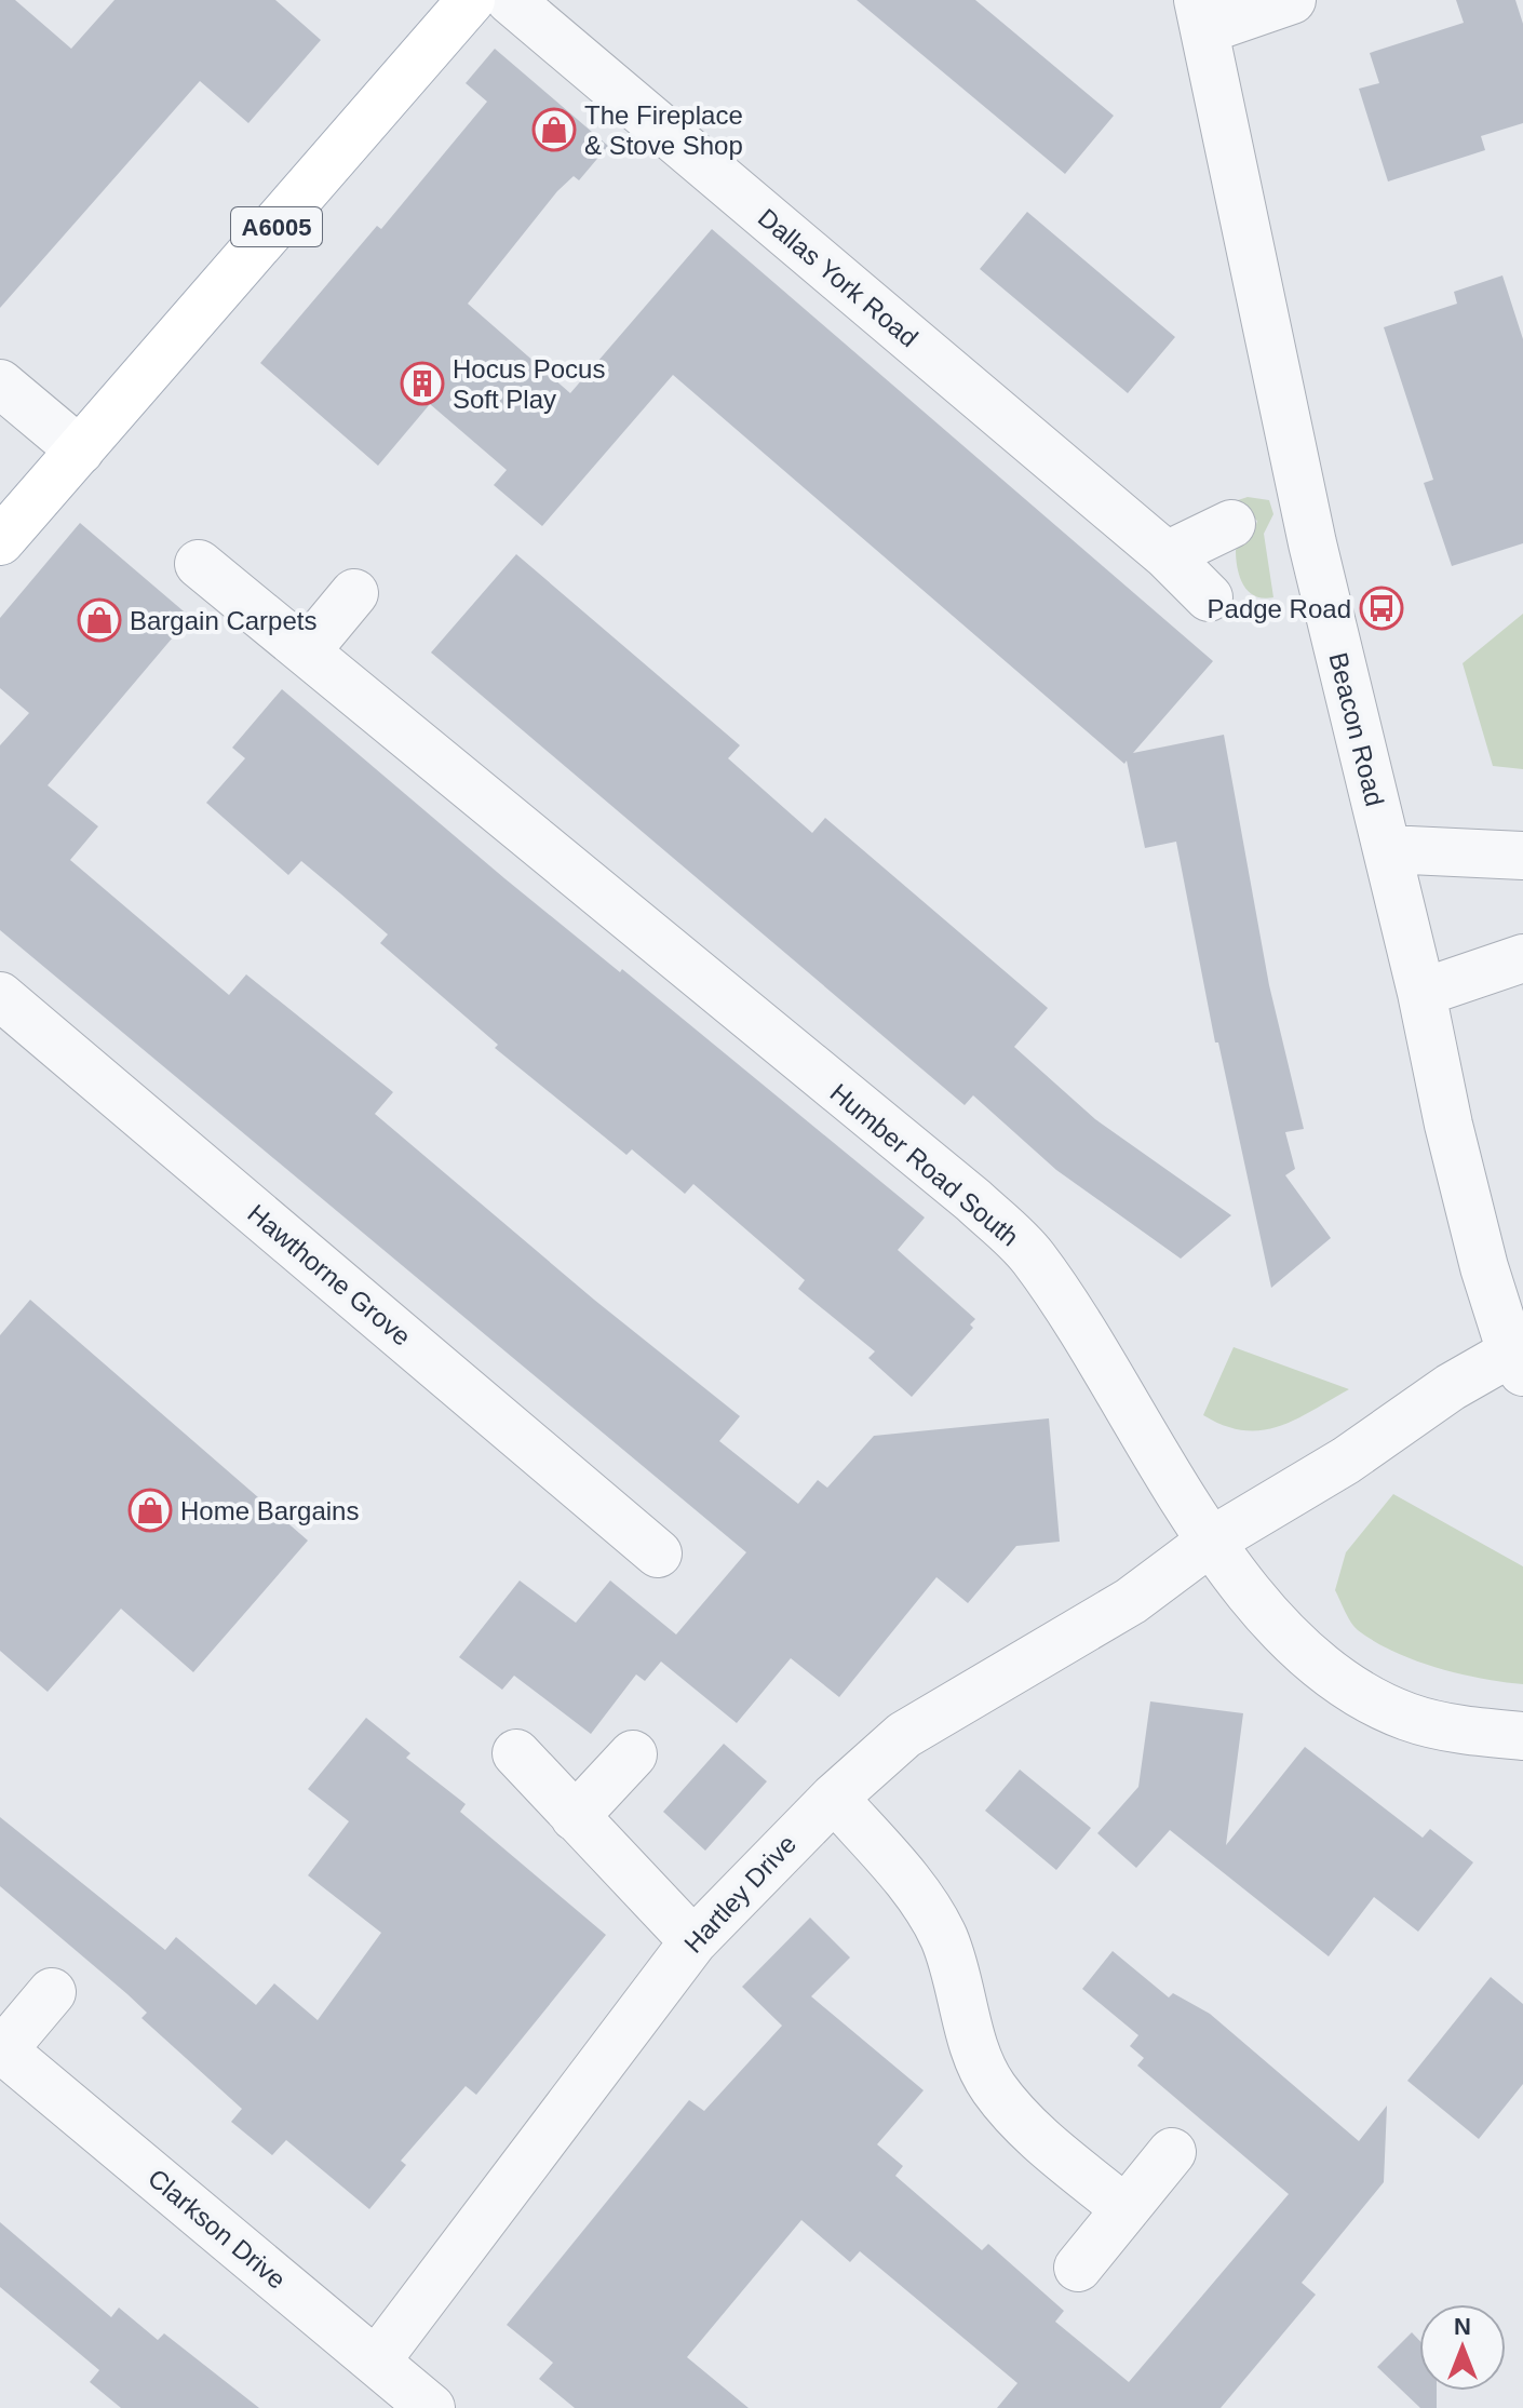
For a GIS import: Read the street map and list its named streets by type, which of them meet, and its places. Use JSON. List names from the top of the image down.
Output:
{
  "streets": {
    "main road": ["A6005"],
    "street": [
      "Dallas York Road",
      "Beacon Road",
      "Humber Road South",
      "Hawthorne Grove",
      "Hartley Drive",
      "Clarkson Drive"
    ]
  },
  "crossings": [
    ["Humber Road South", "Hartley Drive"],
    ["Hartley Drive", "Clarkson Drive"]
  ],
  "places": {
    "shop": ["The Fireplace & Stove Shop", "Bargain Carpets", "Home Bargains"],
    "building": ["Hocus Pocus Soft Play"],
    "bus stop": ["Padge Road"]
  },
  "north": "top"
}
